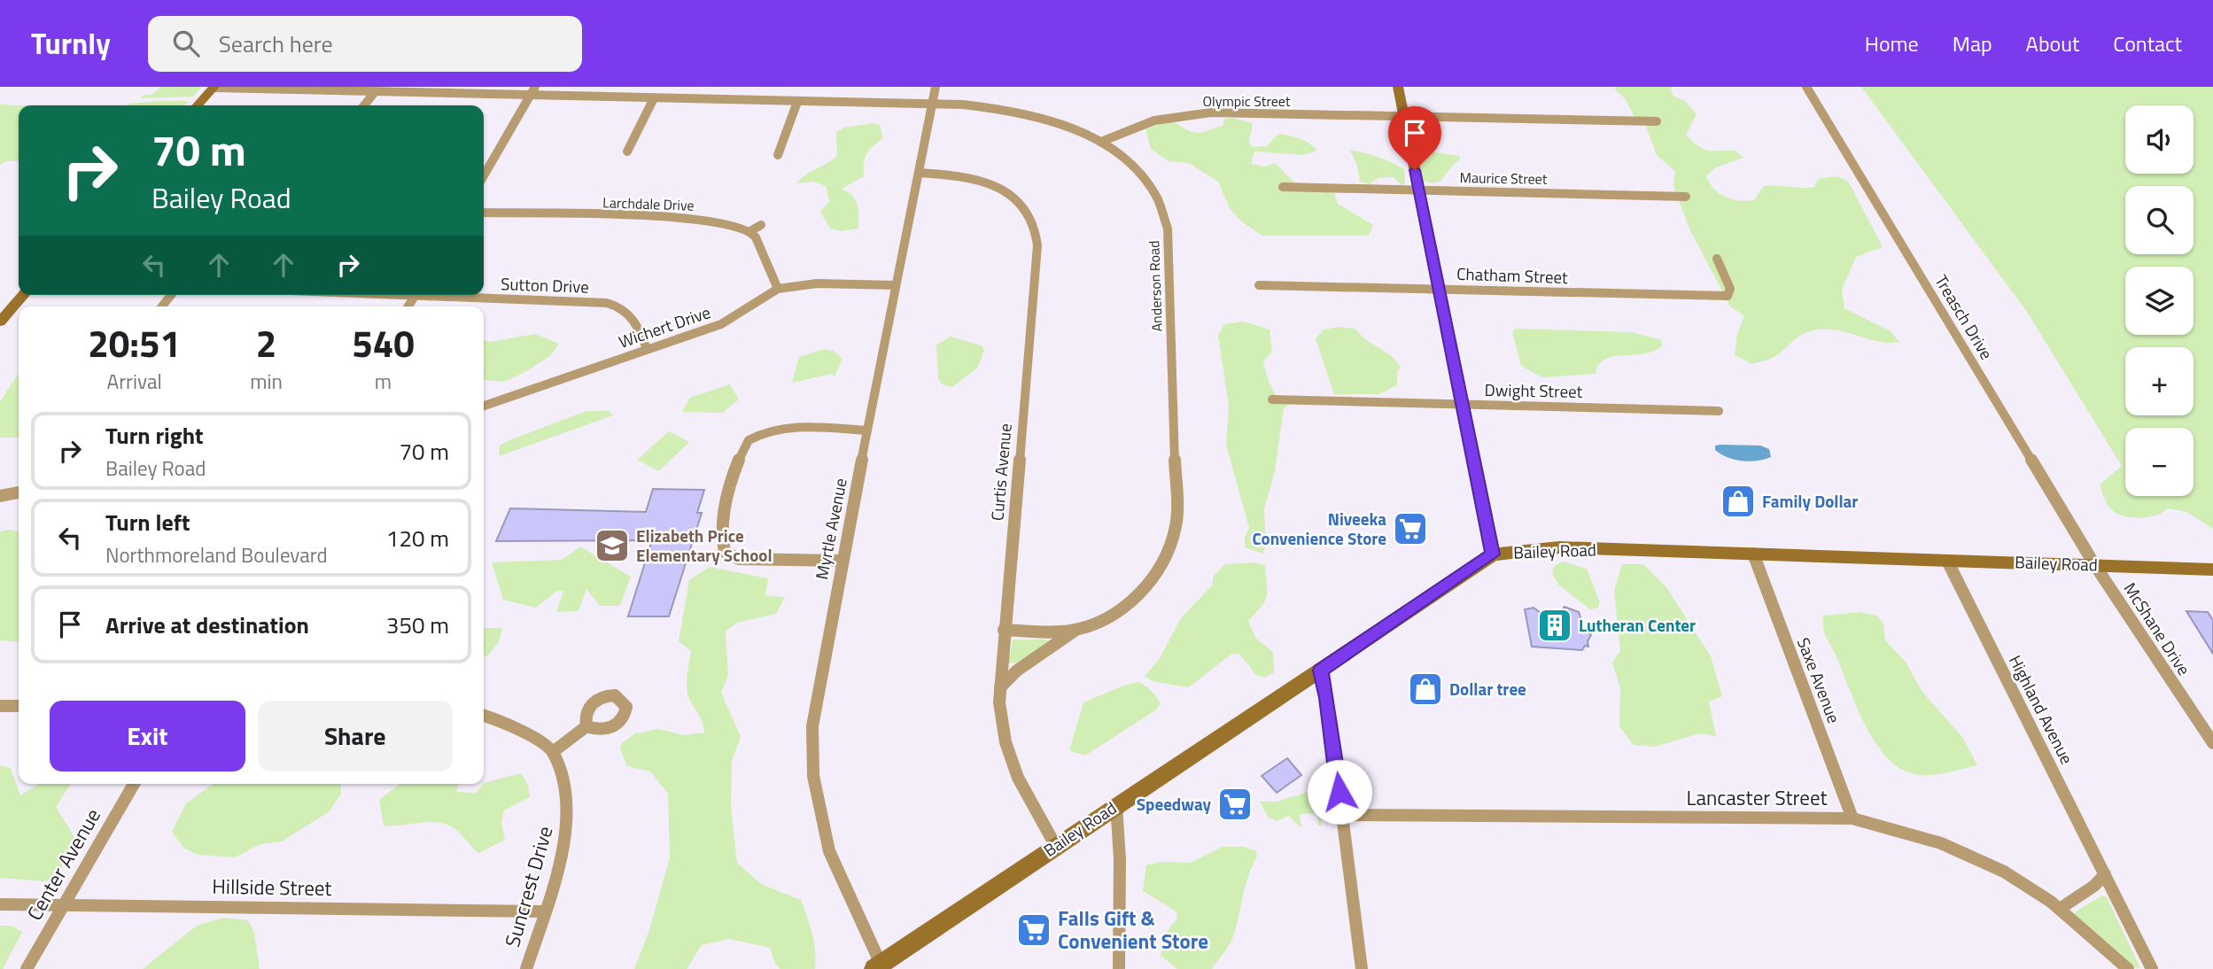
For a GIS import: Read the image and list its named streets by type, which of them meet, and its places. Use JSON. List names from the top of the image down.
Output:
{
  "streets": {
    "street": [
      "Olympic Street",
      "Maurice Street",
      "Larchdale Drive",
      "Chatham Street",
      "Sutton Drive",
      "Anderson Road",
      "Treasch Drive",
      "Wichert Drive",
      "Dwight Street",
      "Curtis Avenue",
      "Myrtle Avenue",
      "Bailey Road",
      "McShane Drive",
      "Saxe Avenue",
      "Highland Avenue",
      "Lancaster Street",
      "Center Avenue",
      "Suncrest Drive",
      "Hillside Street"
    ]
  },
  "crossings": [
    ["Olympic Street", "Anderson Road"],
    ["Sutton Drive", "Wichert Drive"],
    ["Anderson Road", "Curtis Avenue"],
    ["Anderson Road", "Myrtle Avenue"],
    ["Treasch Drive", "Bailey Road"],
    ["Treasch Drive", "McShane Drive"],
    ["Wichert Drive", "Myrtle Avenue"],
    ["Curtis Avenue", "Myrtle Avenue"],
    ["Curtis Avenue", "Bailey Road"],
    ["Myrtle Avenue", "Bailey Road"],
    ["Bailey Road", "McShane Drive"],
    ["Bailey Road", "Saxe Avenue"],
    ["Bailey Road", "Highland Avenue"],
    ["Saxe Avenue", "Lancaster Street"],
    ["Center Avenue", "Hillside Street"],
    ["Suncrest Drive", "Hillside Street"]
  ],
  "places": {
    "shop": ["Family Dollar", "Dollar tree"],
    "supermarket": ["Niveeka Convenience Store", "Speedway", "Falls Gift & Convenient Store"],
    "school or university": ["Elizabeth Price Elementary School"],
    "building": ["Lutheran Center"]
  },
  "page": {
    "header": "Turnly",
    "search": "Search here",
    "nav": [
      "Home",
      "Map",
      "About",
      "Contact"
    ],
    "map_buttons": ["+", "−"],
    "turn": ["70 m", "Bailey Road"],
    "eta": [
      "20:51",
      "Arrival",
      "2",
      "min",
      "540",
      "m"
    ],
    "list": [
      {
        "name": "Turn right",
        "note": "Bailey Road",
        "value": "70 m"
      },
      {
        "name": "Turn left",
        "note": "Northmoreland Boulevard",
        "value": "120 m"
      },
      {
        "name": "Arrive at destination",
        "value": "350 m"
      }
    ],
    "buttons": ["Exit", "Share"]
  }
}
